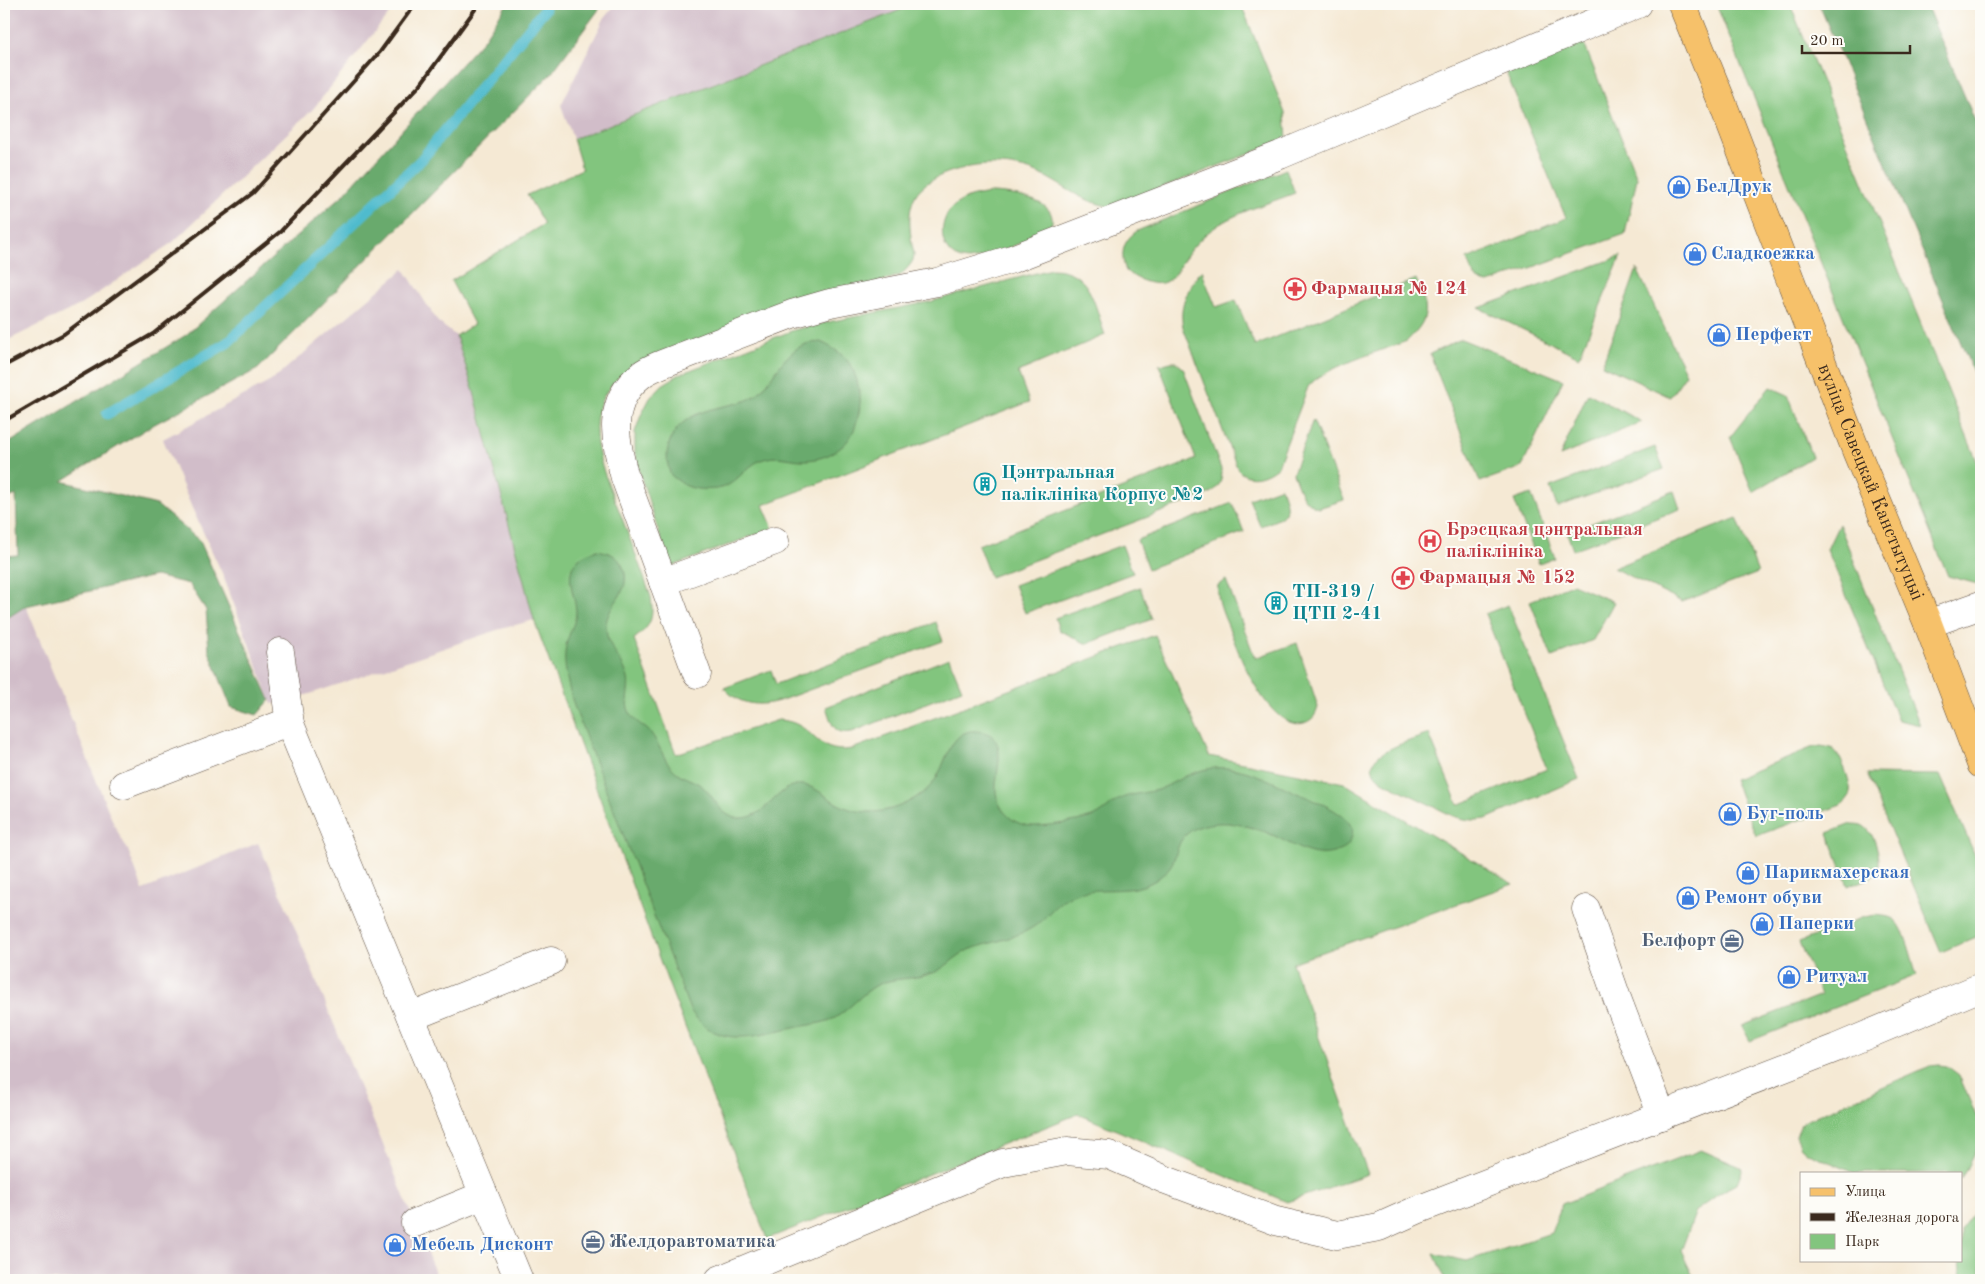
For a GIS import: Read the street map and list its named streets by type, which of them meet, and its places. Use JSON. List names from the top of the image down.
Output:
{
  "streets": {
    "main road": ["вуліца Савецкай Канстытуцыі"]
  },
  "places": {
    "shop": [
      "БелДрук",
      "Сладкоежка",
      "Перфект",
      "Буг-поль",
      "Парикмахерская",
      "Ремонт обуви",
      "Паперки",
      "Ритуал",
      "Мебель Дисконт"
    ],
    "pharmacy": ["Фармацыя № 124", "Фармацыя № 152"],
    "building": ["Цэнтральная паліклініка Корпус №2", "ТП-319 / ЦТП 2-41"],
    "hospital": ["Брэсцкая цэнтральная паліклініка"],
    "office": ["Белфорт", "Желдоравтоматика"]
  },
  "legend": ["Улица", "Железная дорога", "Парк"],
  "scale_bar": "20 m"
}
